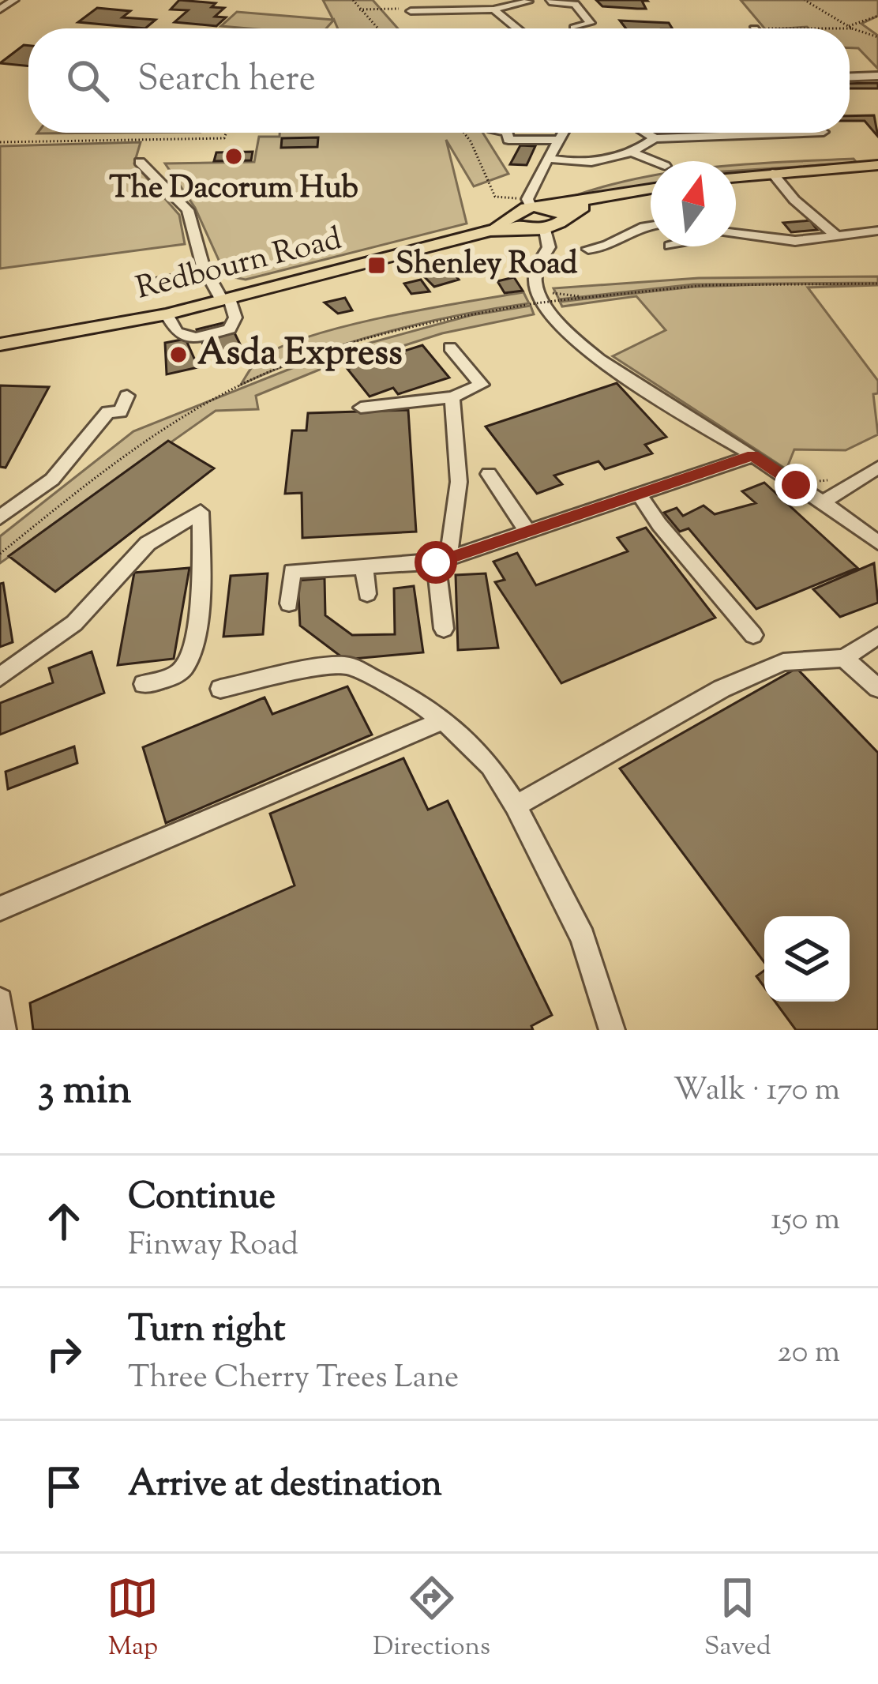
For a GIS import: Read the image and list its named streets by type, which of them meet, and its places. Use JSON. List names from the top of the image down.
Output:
{
  "streets": {
    "main road": ["Redbourn Road"]
  },
  "places": {
    "other": ["The Dacorum Hub", "Asda Express"],
    "transit": ["Shenley Road"]
  },
  "north": "top",
  "page": {
    "search": "Search here",
    "heading": ["3 min", "Walk · 170 m"],
    "list": [
      ["Continue", "Finway Road", "150 m"],
      ["Turn right", "Three Cherry Trees Lane", "20 m"],
      "Arrive at destination"
    ],
    "nav": ["Map", "Directions", "Saved"]
  }
}
